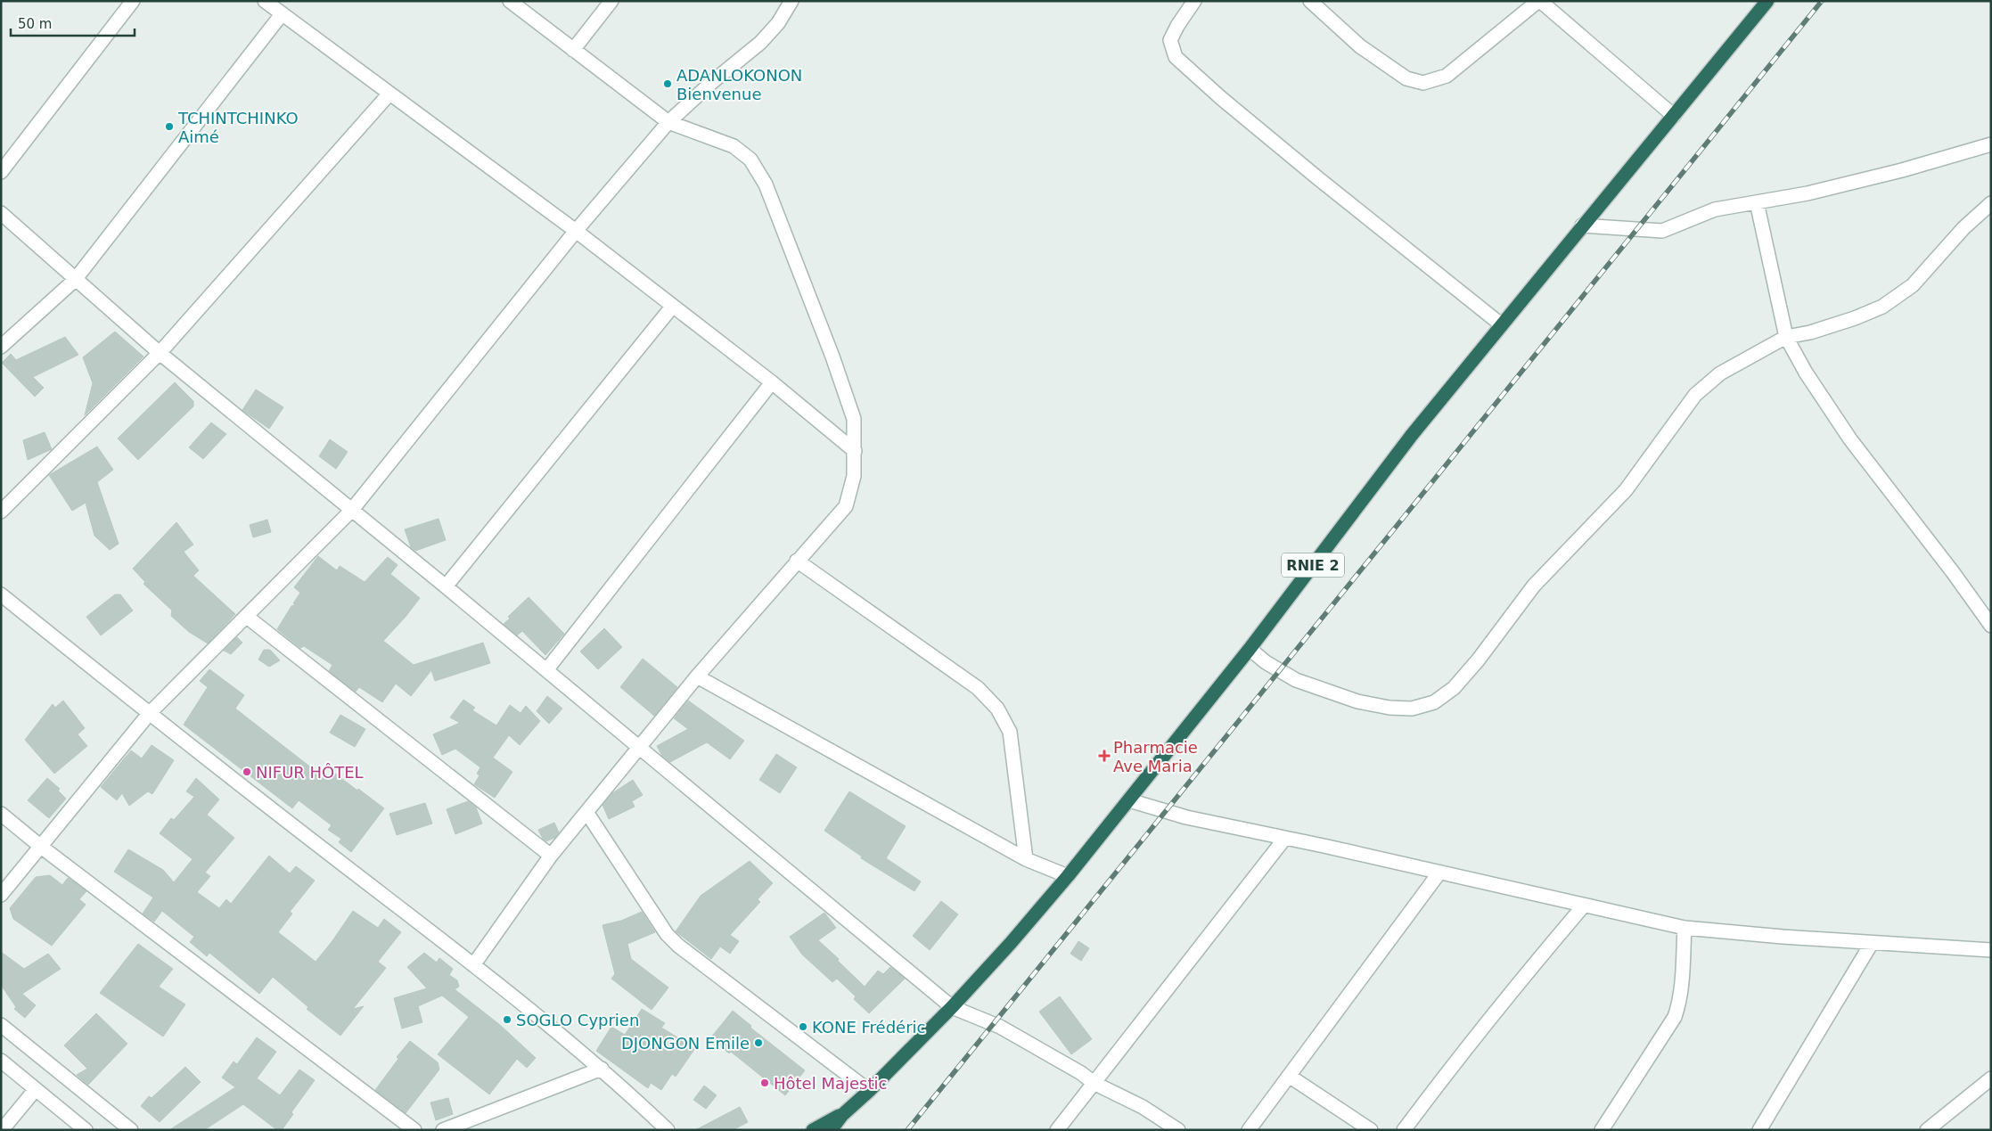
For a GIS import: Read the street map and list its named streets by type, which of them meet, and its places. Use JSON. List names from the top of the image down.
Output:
{
  "streets": {
    "highway": ["RNIE 2"]
  },
  "places": {
    "other": [
      "ADANLOKONON Bienvenue",
      "TCHINTCHINKO Aimé",
      "NIFUR HÔTEL",
      "SOGLO Cyprien",
      "KONE Frédéric",
      "DJONGON Emile",
      "Hôtel Majestic"
    ],
    "health": ["Pharmacie Ave Maria"]
  },
  "scale_bar": "50 m"
}
